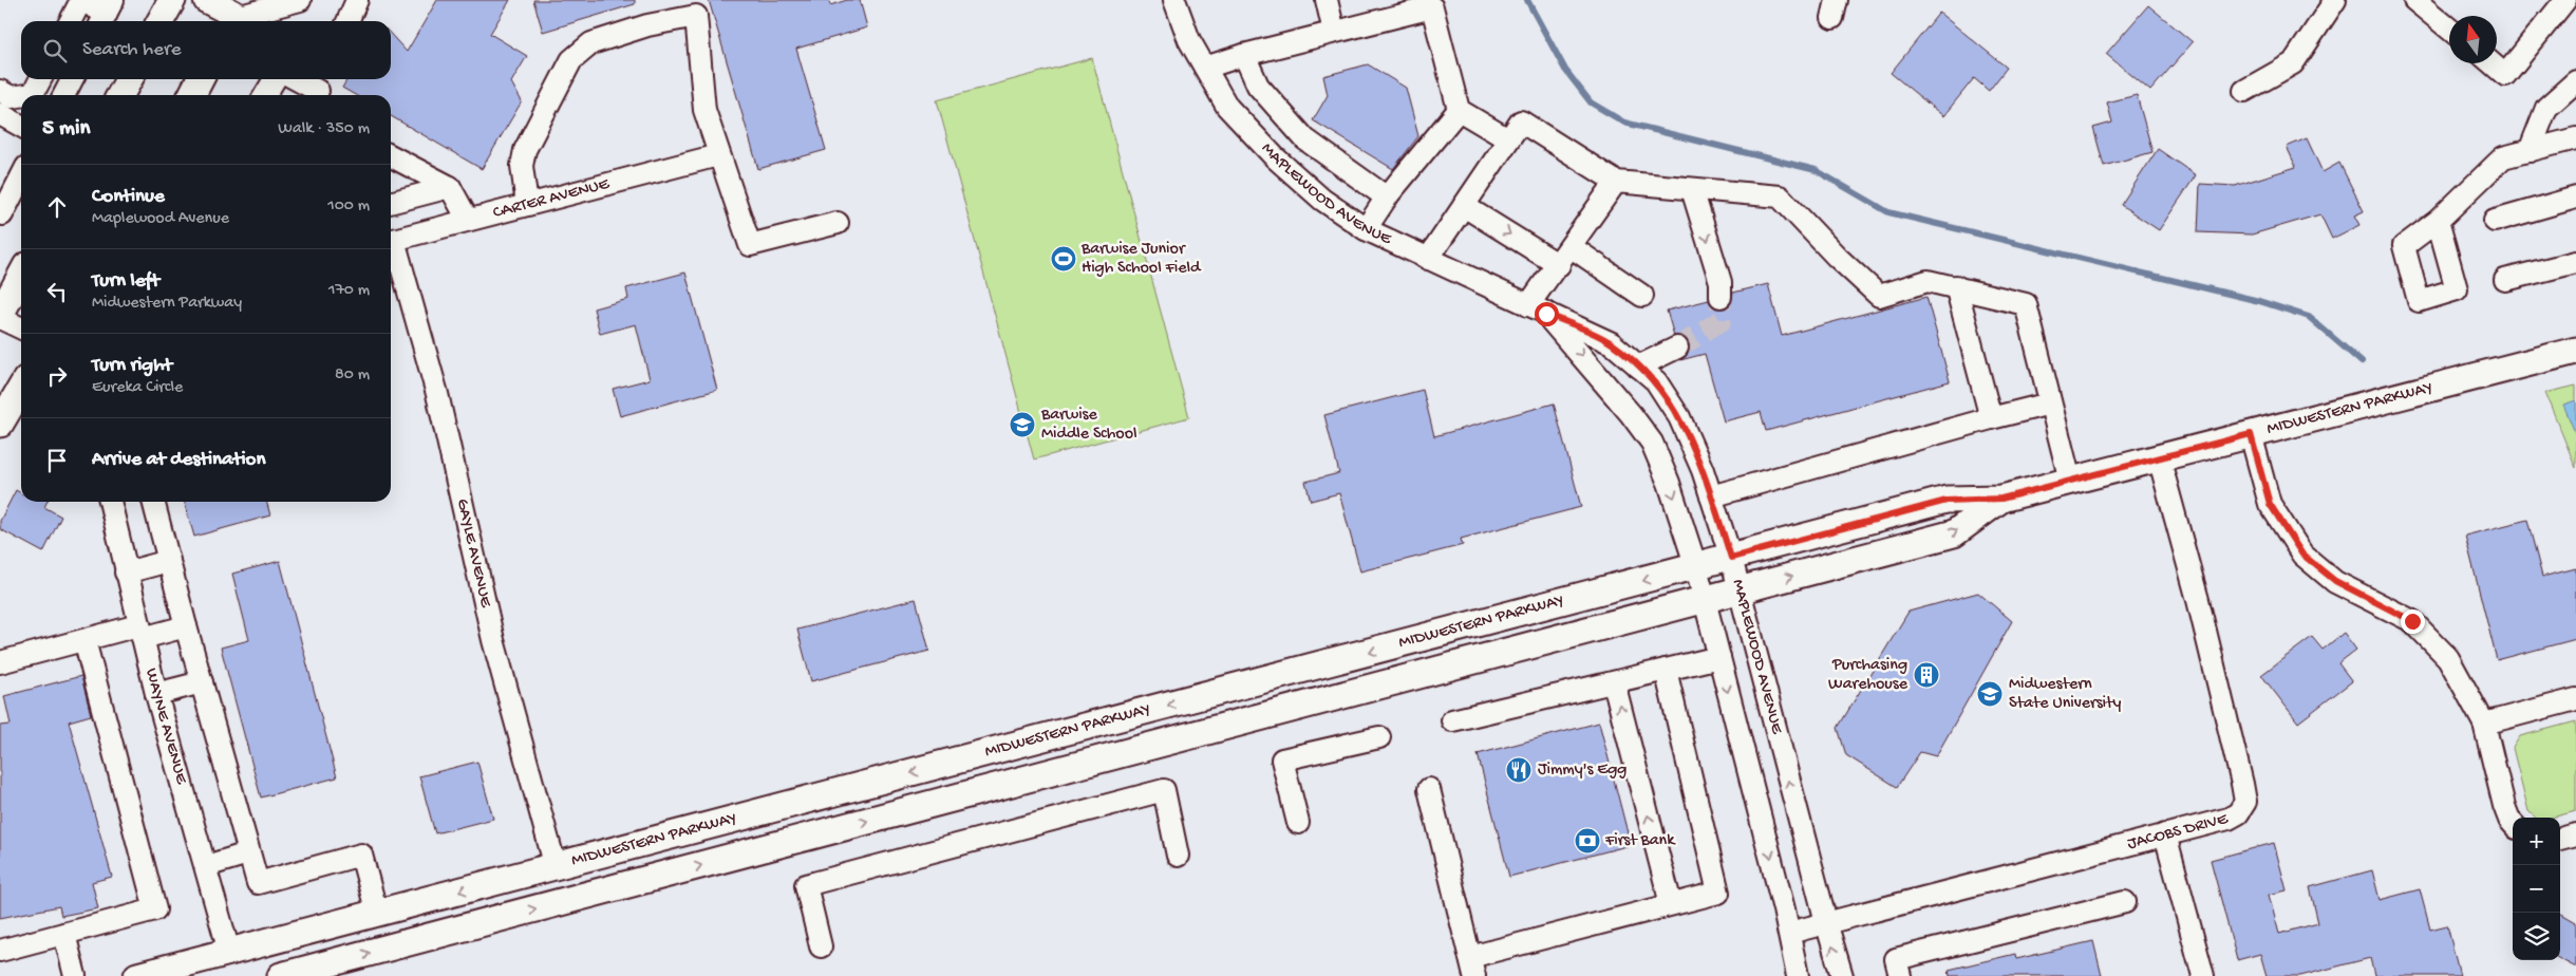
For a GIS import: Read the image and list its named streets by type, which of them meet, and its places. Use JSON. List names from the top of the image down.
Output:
{
  "streets": {
    "main road": ["MIDWESTERN PARKWAY"],
    "street": [
      "MAPLEWOOD AVENUE",
      "CARTER AVENUE",
      "GAYLE AVENUE",
      "WAYNE AVENUE",
      "JACOBS DRIVE"
    ]
  },
  "crossings": [
    ["MAPLEWOOD AVENUE", "MIDWESTERN PARKWAY"],
    ["MAPLEWOOD AVENUE", "JACOBS DRIVE"],
    ["MIDWESTERN PARKWAY", "GAYLE AVENUE"],
    ["MIDWESTERN PARKWAY", "WAYNE AVENUE"],
    ["MIDWESTERN PARKWAY", "JACOBS DRIVE"]
  ],
  "places": {
    "sports": ["Barwise Junior High School Field"],
    "school or university": ["Barwise Middle School", "Midwestern State University"],
    "building": ["Purchasing Warehouse"],
    "restaurant": ["Jimmy's Egg"],
    "bank": ["First Bank"]
  },
  "north": "top",
  "page": {
    "search": "Search here",
    "heading": ["5 min", "Walk · 350 m"],
    "list": [
      ["Continue", "Maplewood Avenue", "100 m"],
      ["Turn left", "Midwestern Parkway", "170 m"],
      ["Turn right", "Eureka Circle", "80 m"],
      "Arrive at destination"
    ],
    "map_buttons": ["+", "−"]
  }
}
